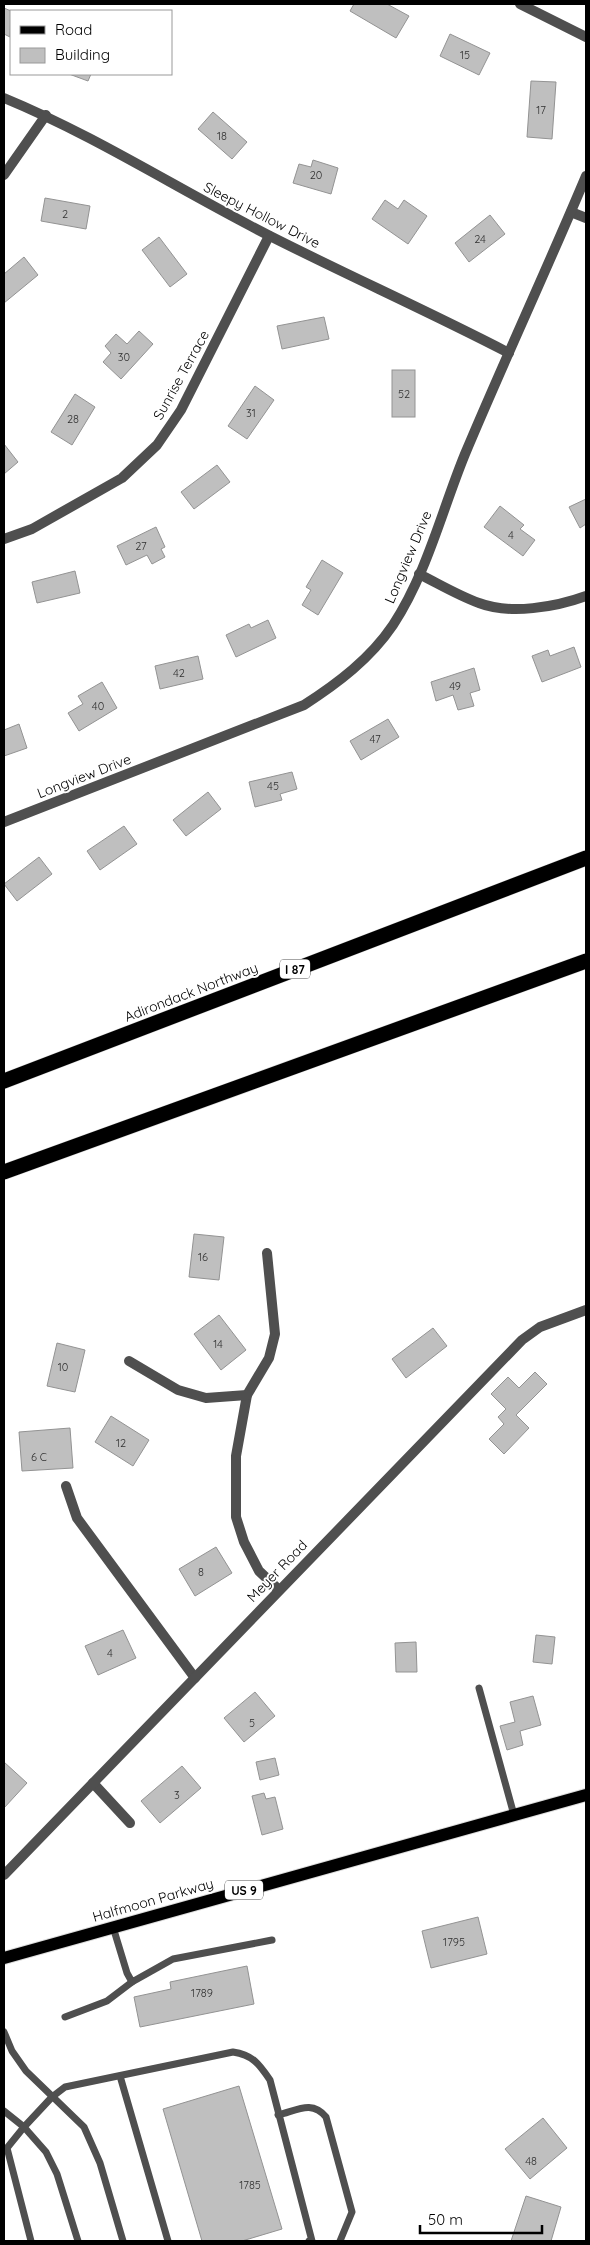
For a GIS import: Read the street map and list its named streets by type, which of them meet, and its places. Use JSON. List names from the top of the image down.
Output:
{
  "streets": {
    "highway": ["I 87", "Adirondack Northway"],
    "main road": ["US 9", "Halfmoon Parkway"],
    "street": [
      "Sleepy Hollow Drive",
      "Sunrise Terrace",
      "Longview Drive",
      "Meyer Road"
    ]
  },
  "crossings": [
    ["Sleepy Hollow Drive", "Sunrise Terrace"],
    ["Sleepy Hollow Drive", "Longview Drive"],
    ["US 9", "Halfmoon Parkway"]
  ],
  "house_numbers": [
    "15",
    "17",
    "18",
    "20",
    "2",
    "24",
    "30",
    "52",
    "31",
    "28",
    "4",
    "27",
    "42",
    "49",
    "40",
    "47",
    "45",
    "16",
    "14",
    "10",
    "12",
    "6 C",
    "8",
    "4",
    "5",
    "3",
    "1795",
    "1789",
    "48",
    "1785"
  ],
  "legend": ["Road", "Building"],
  "scale_bar": "50 m"
}
